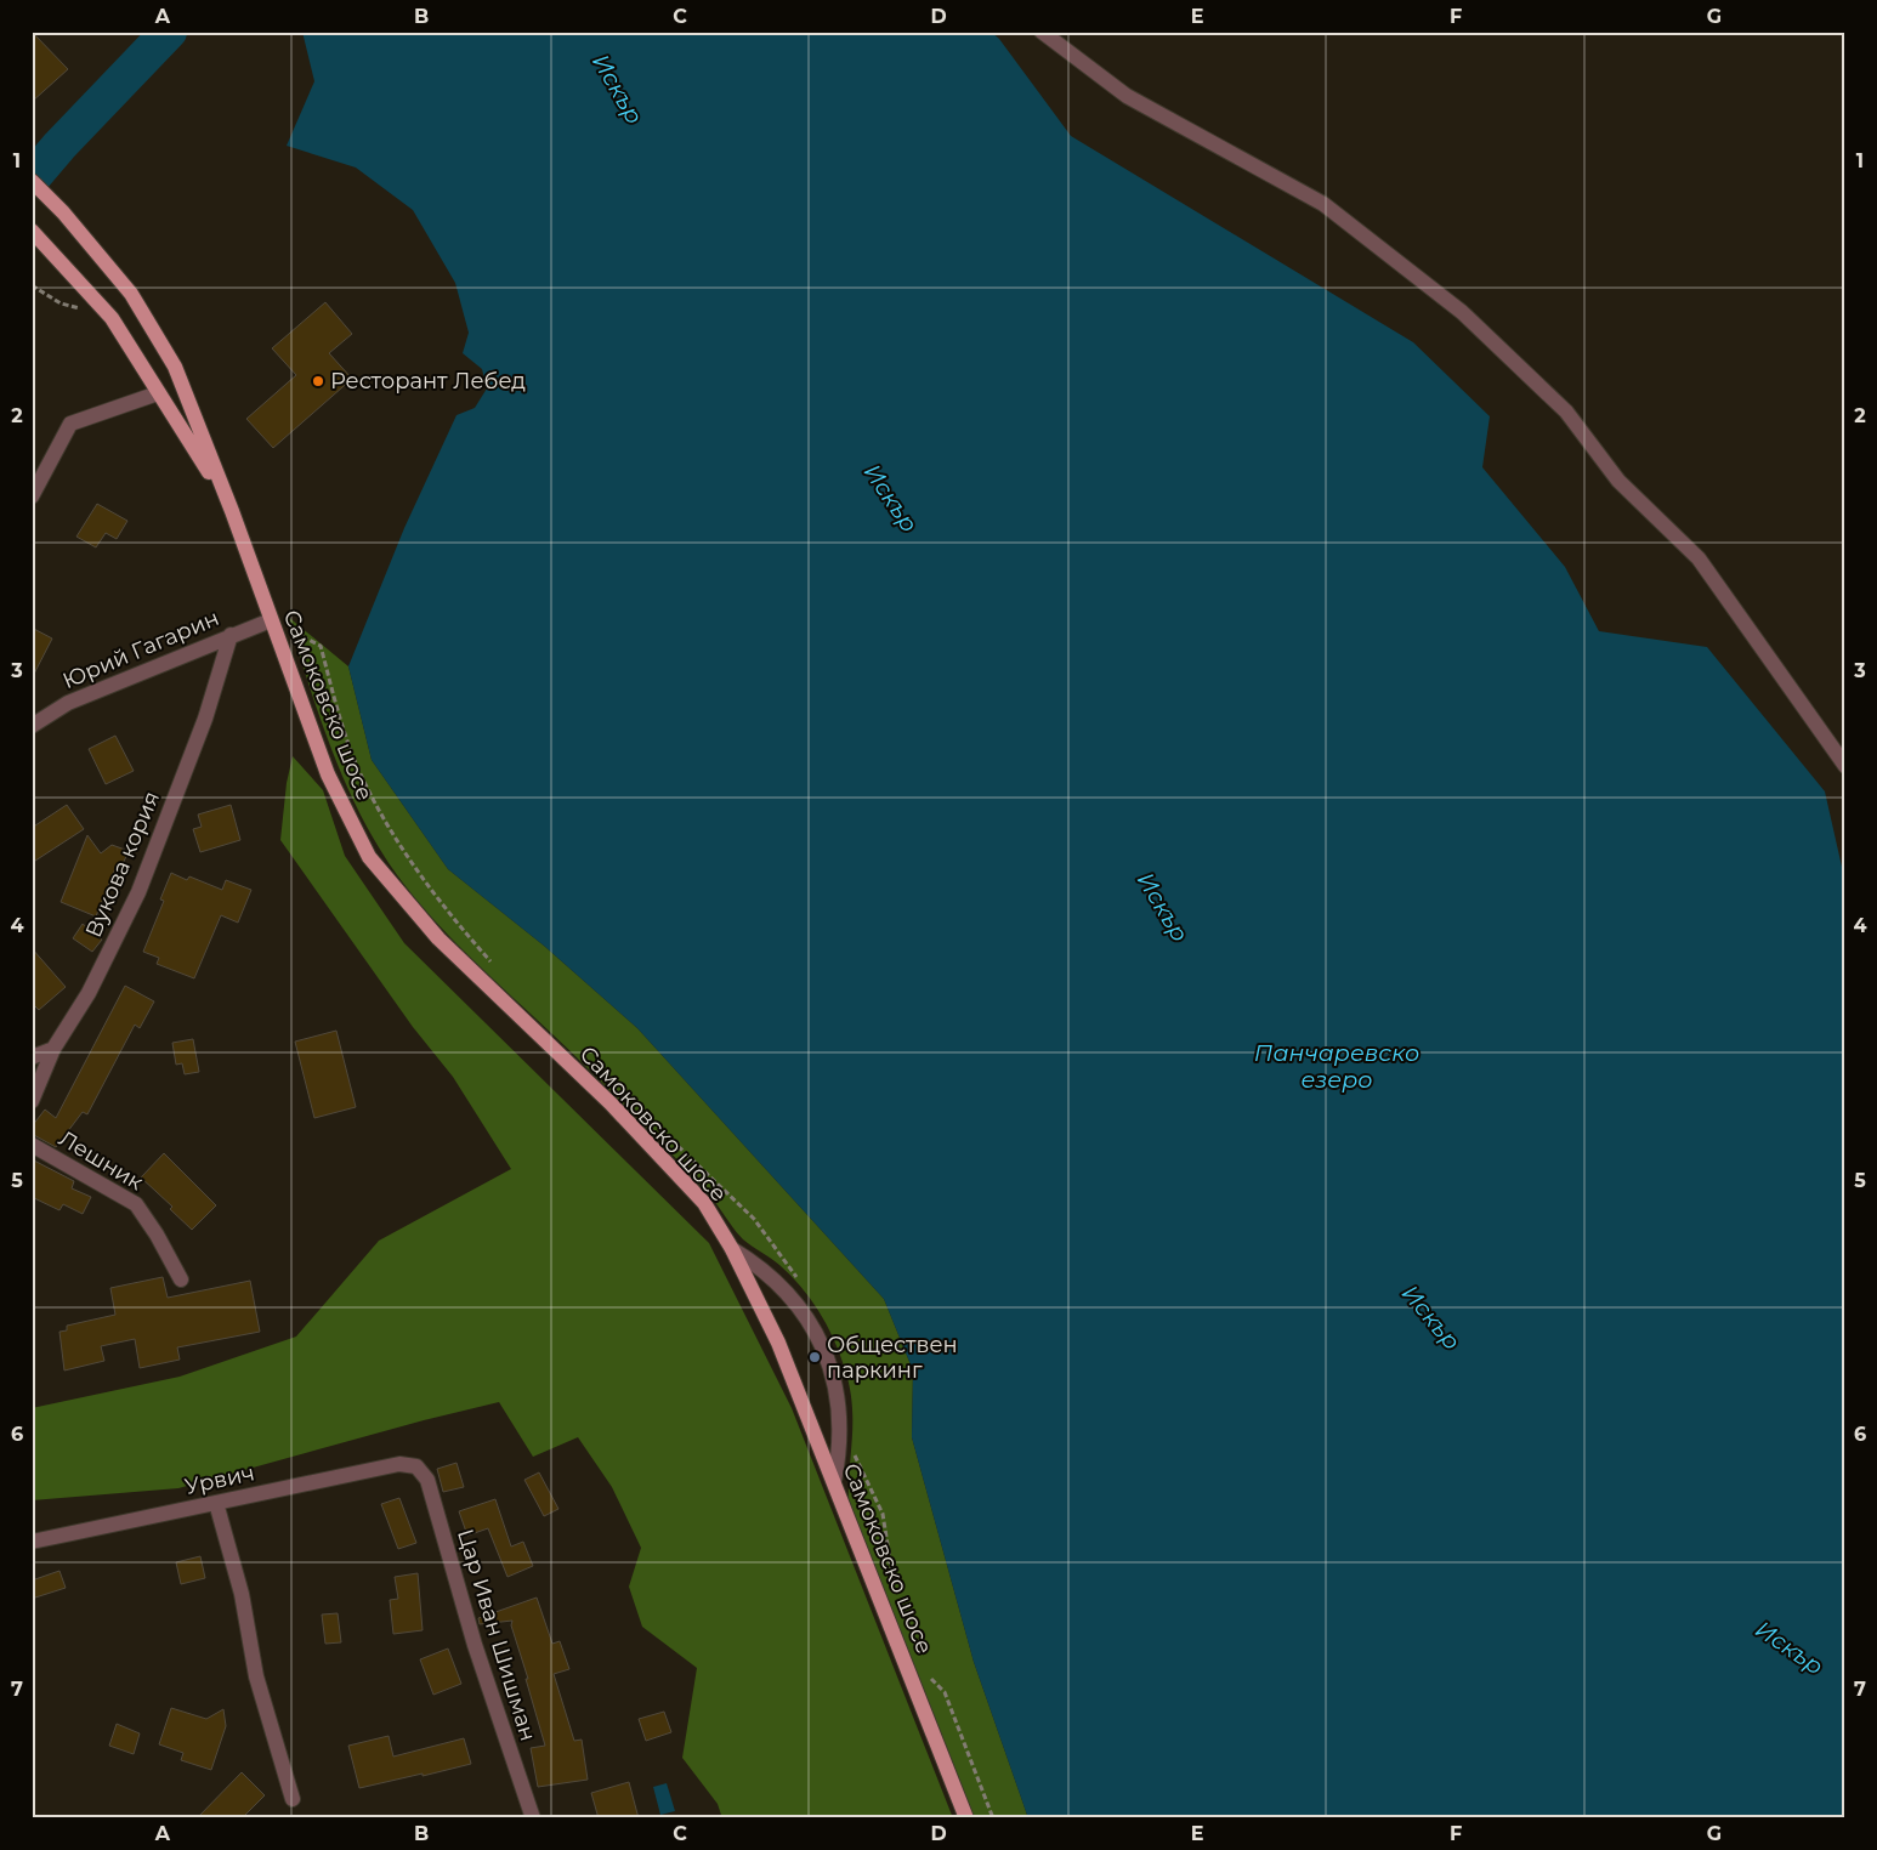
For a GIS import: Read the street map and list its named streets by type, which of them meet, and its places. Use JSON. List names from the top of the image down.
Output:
{
  "streets": {
    "main road": ["Самоковско шосе"],
    "street": [
      "Юрий Гагарин",
      "Вукова кория",
      "Лешник",
      "Урвич",
      "Цар Иван Шишман"
    ]
  },
  "crossings": [
    ["Юрий Гагарин", "Самоковско шосе"],
    ["Юрий Гагарин", "Вукова кория"],
    ["Урвич", "Цар Иван Шишман"]
  ],
  "water": ["Искър", "Панчаревско езеро"],
  "places": ["Ресторант Лебед", "Обществен паркинг"],
  "grid": {
    "columns": [
      "A",
      "B",
      "C",
      "D",
      "E",
      "F",
      "G"
    ],
    "rows": [
      "1",
      "2",
      "3",
      "4",
      "5",
      "6",
      "7"
    ]
  }
}
